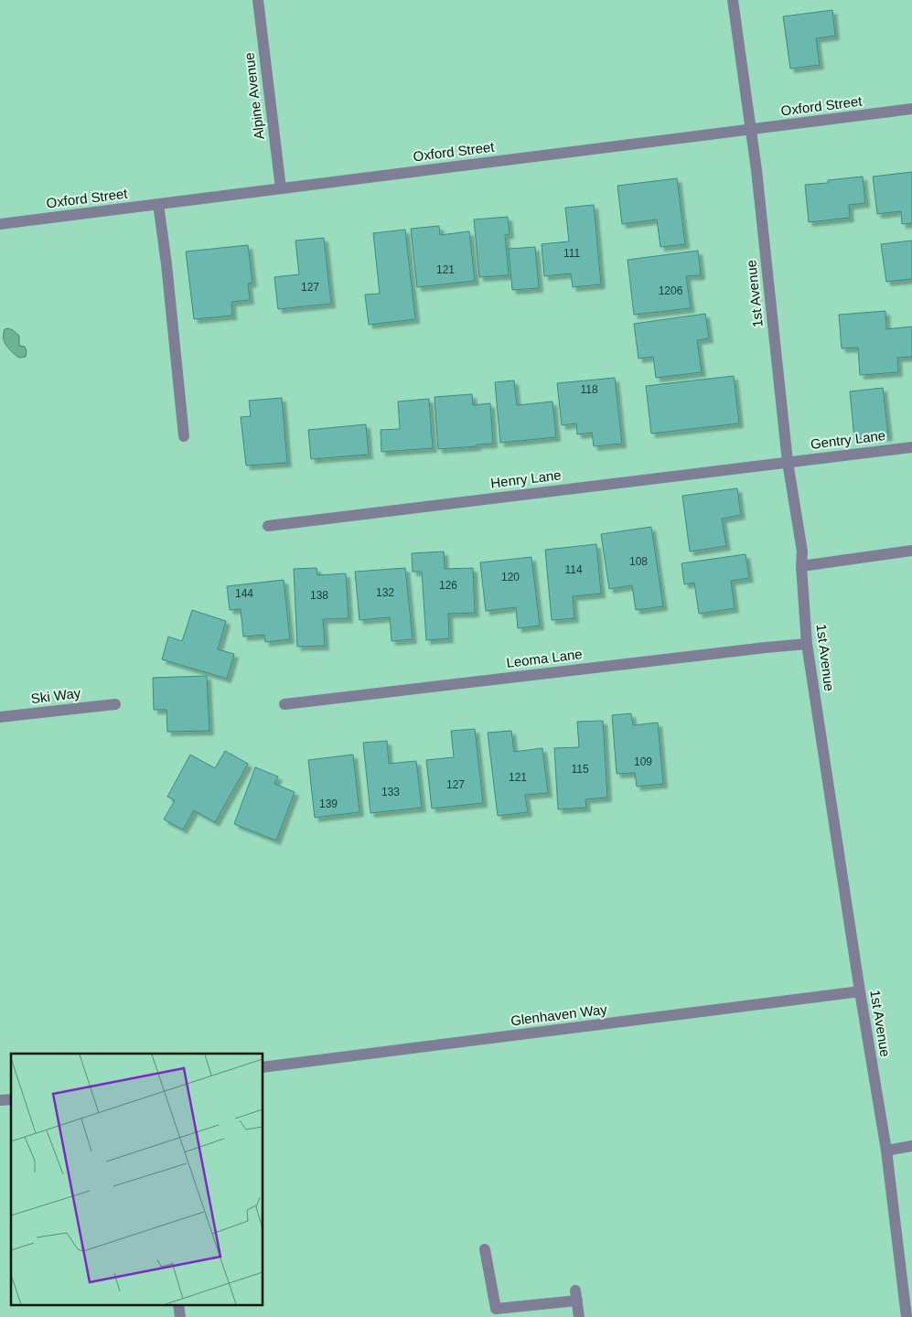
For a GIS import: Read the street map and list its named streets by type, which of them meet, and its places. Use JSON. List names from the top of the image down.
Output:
{
  "streets": {
    "street": [
      "Alpine Avenue",
      "Oxford Street",
      "1st Avenue",
      "Gentry Lane",
      "Henry Lane",
      "Leoma Lane",
      "Ski Way",
      "Glenhaven Way"
    ]
  },
  "crossings": [
    ["Alpine Avenue", "Oxford Street"],
    ["Oxford Street", "1st Avenue"],
    ["1st Avenue", "Gentry Lane"],
    ["1st Avenue", "Henry Lane"],
    ["1st Avenue", "Leoma Lane"],
    ["1st Avenue", "Glenhaven Way"],
    ["Gentry Lane", "Henry Lane"]
  ],
  "house_numbers": [
    "111",
    "121",
    "127",
    "1206",
    "118",
    "108",
    "114",
    "120",
    "126",
    "132",
    "144",
    "138",
    "109",
    "115",
    "121",
    "127",
    "133",
    "139"
  ]
}
